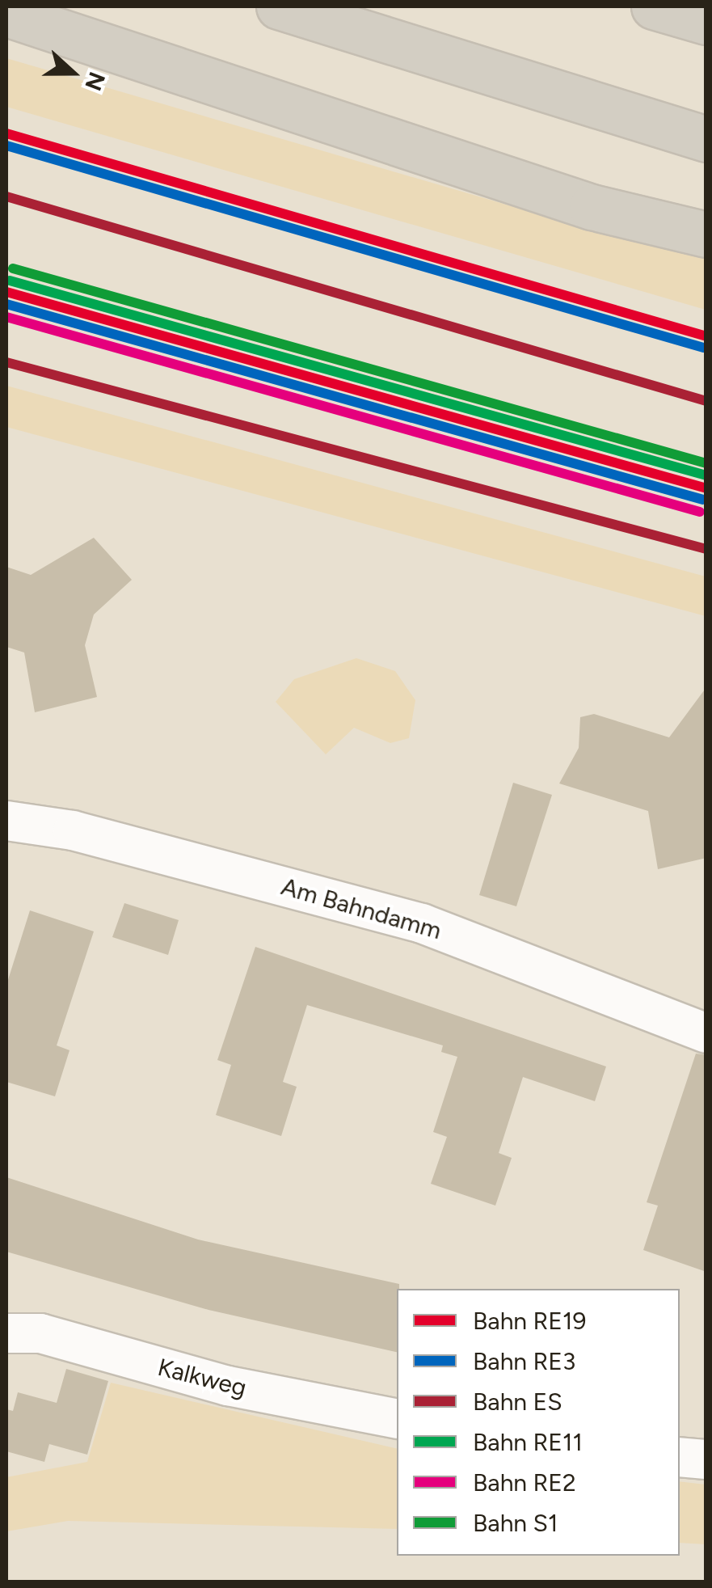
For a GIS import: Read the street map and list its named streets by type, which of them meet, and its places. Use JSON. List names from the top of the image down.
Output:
{
  "streets": {
    "street": ["Am Bahndamm", "Kalkweg"]
  },
  "lines": [
    "rail line RE19",
    "rail line RE3",
    "rail line ES",
    "rail line S1",
    "rail line RE11",
    "rail line RE2"
  ],
  "legend": [
    "Bahn RE19",
    "Bahn RE3",
    "Bahn ES",
    "Bahn RE11",
    "Bahn RE2",
    "Bahn S1"
  ],
  "north": "right"
}
